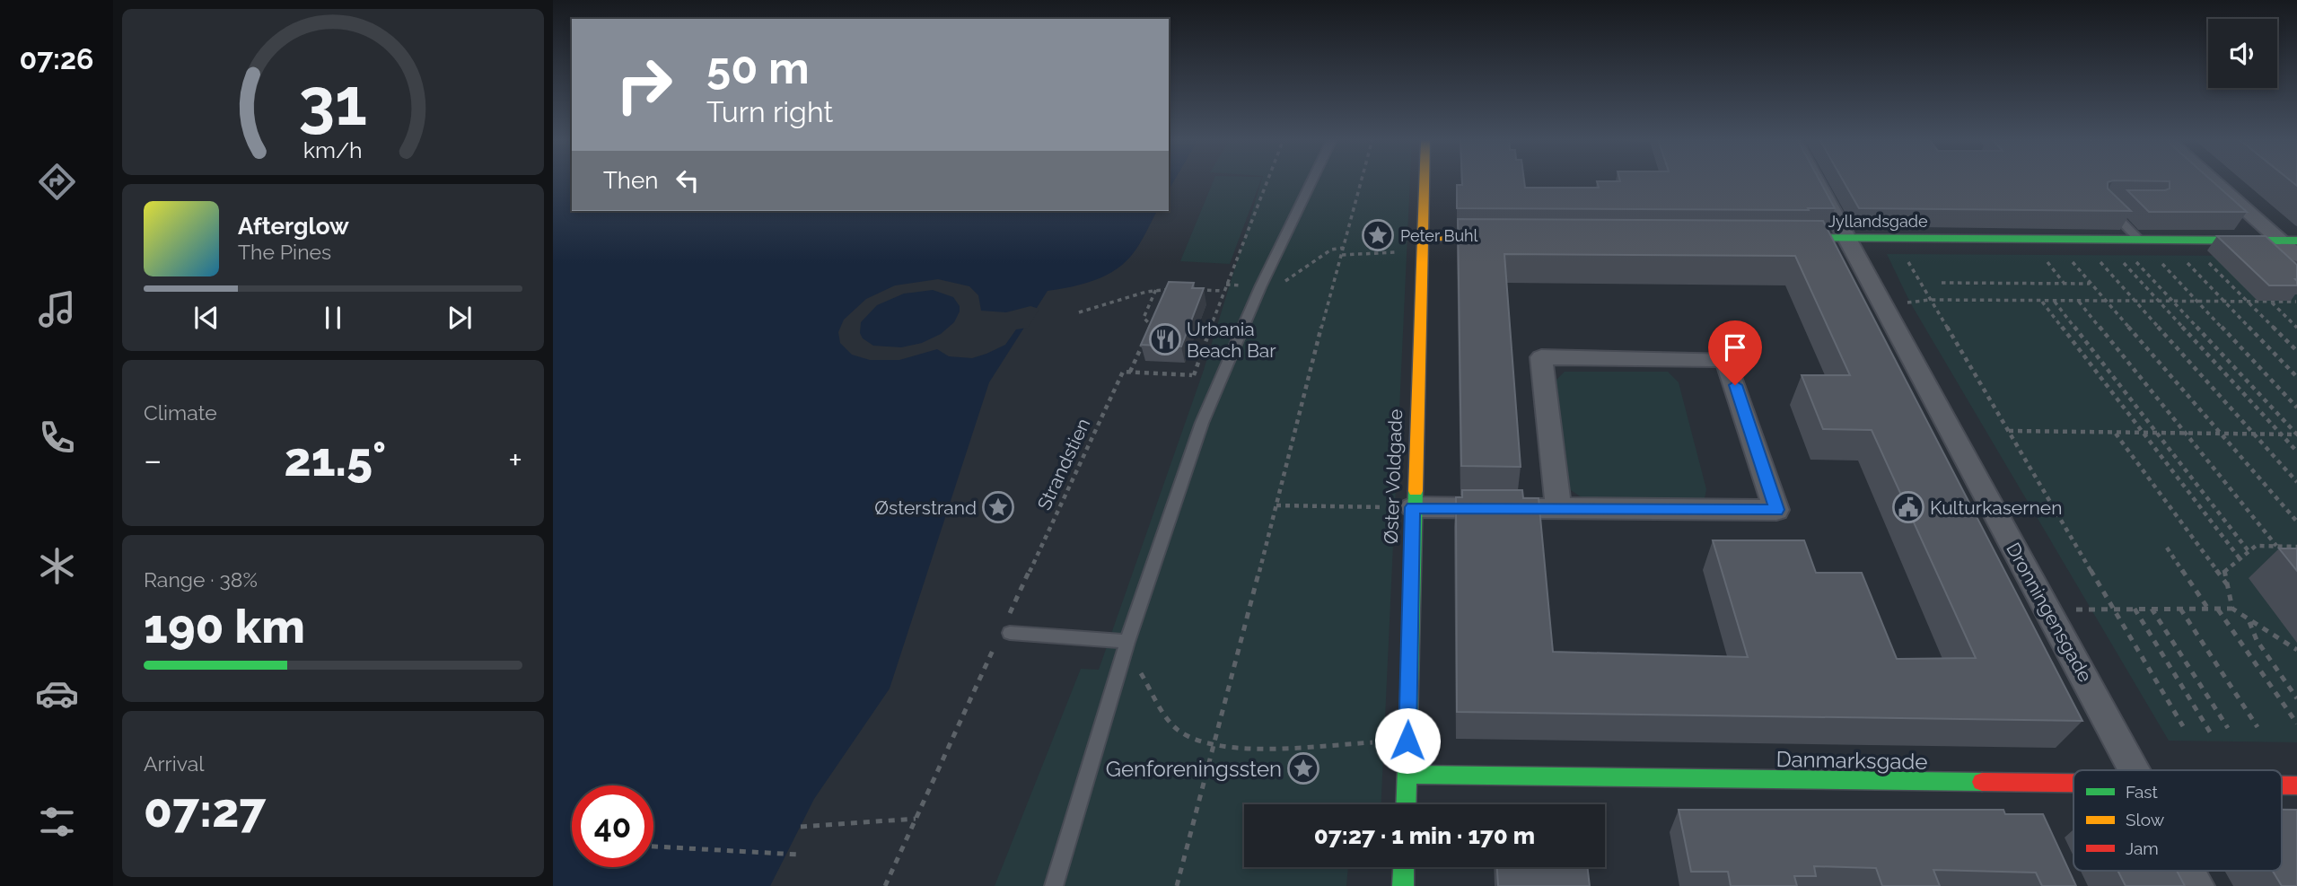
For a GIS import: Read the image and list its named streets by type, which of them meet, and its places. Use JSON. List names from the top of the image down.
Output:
{
  "streets": {
    "street": [
      "Jyllandsgade",
      "Øster Voldgade",
      "Dronningensgade",
      "Danmarksgade"
    ],
    "path": ["Strandstien"]
  },
  "crossings": [
    ["Jyllandsgade", "Dronningensgade"],
    ["Øster Voldgade", "Danmarksgade"]
  ],
  "places": {
    "place": ["Peter Buhl", "Østerstrand", "Genforeningssten"],
    "restaurant": ["Urbania Beach Bar"],
    "public building": ["Kulturkasernen"]
  },
  "legend": ["Fast", "Slow", "Jam"],
  "page": {
    "tabs": "07:26",
    "turn": ["50 m", "Turn right"],
    "then": "Then",
    "song": ["Afterglow", "The Pines"],
    "tile": [
      "Climate",
      ["Range · 38%", "190 km"],
      ["Arrival", "07:27"]
    ],
    "heat": ["−", "21.5°", "+"],
    "limit": "40",
    "trip": "07:27 · 1 min · 170 m",
    "gauge": ["31", "km/h"]
  }
}
